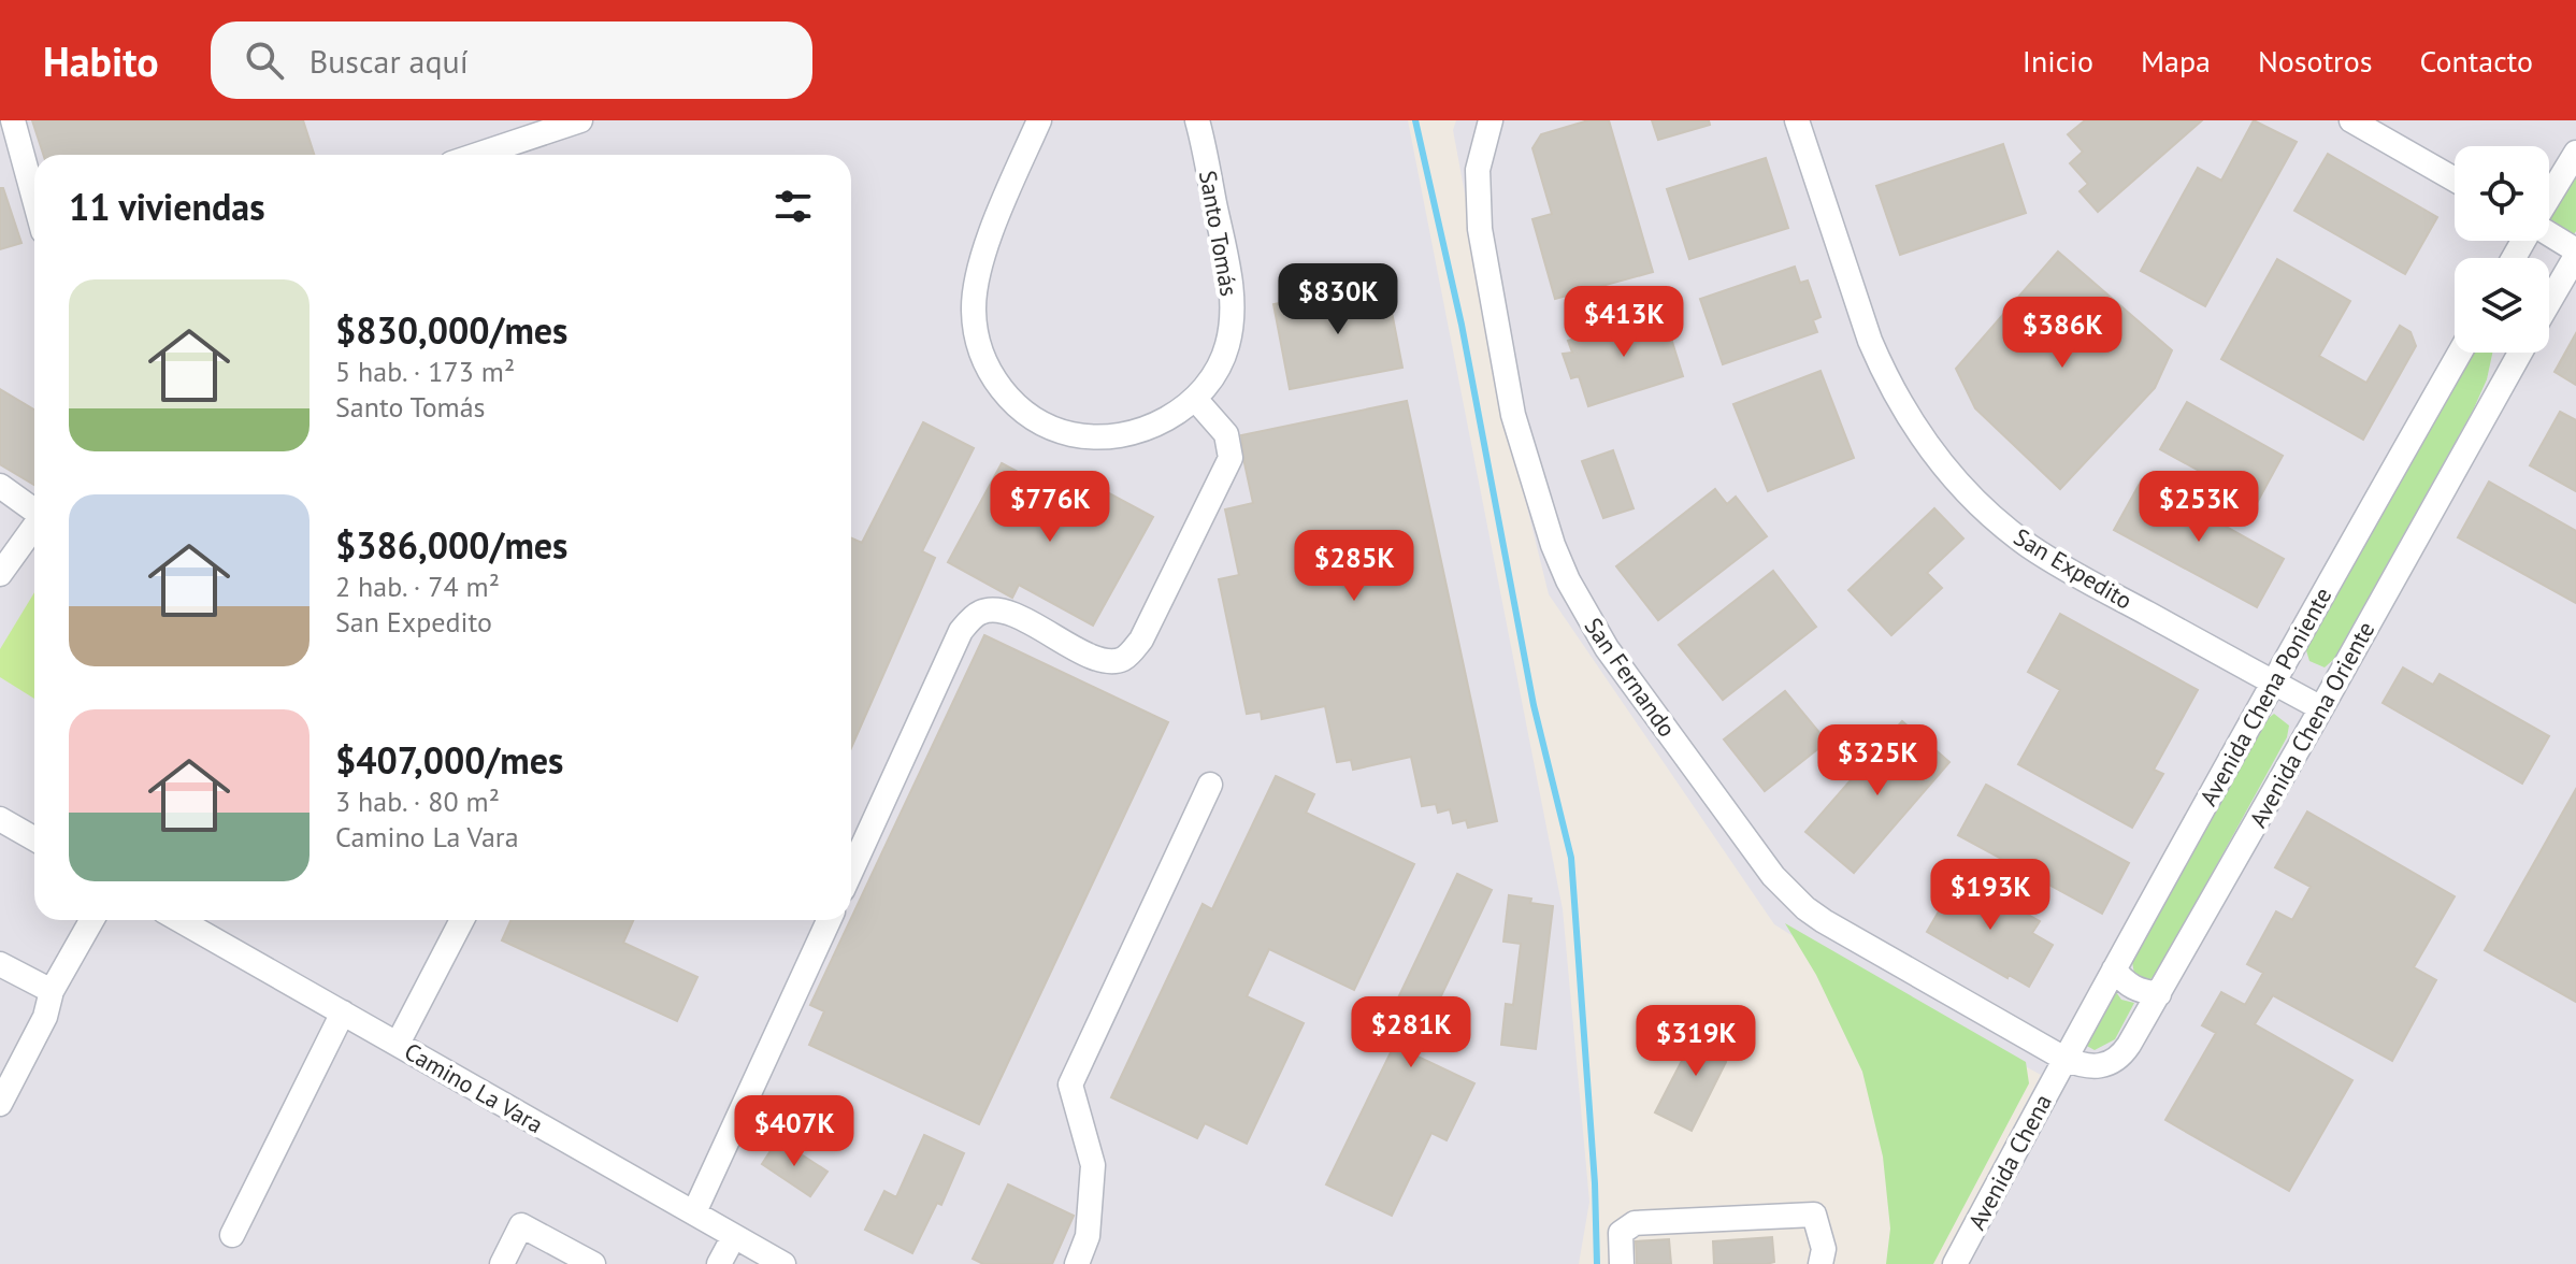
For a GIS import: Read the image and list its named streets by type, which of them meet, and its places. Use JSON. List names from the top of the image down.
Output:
{
  "streets": {
    "street": [
      "Santo Tomás",
      "San Expedito",
      "San Fernando",
      "Avenida Chena Poniente",
      "Avenida Chena Oriente",
      "Camino La Vara",
      "Avenida Chena"
    ]
  },
  "crossings": [
    ["San Expedito", "Avenida Chena Poniente"],
    ["San Expedito", "Avenida Chena Oriente"],
    ["San Fernando", "Avenida Chena Poniente"],
    ["San Fernando", "Avenida Chena Oriente"],
    ["San Fernando", "Avenida Chena"],
    ["Avenida Chena Poniente", "Avenida Chena Oriente"],
    ["Avenida Chena Poniente", "Avenida Chena"],
    ["Avenida Chena Oriente", "Avenida Chena"]
  ],
  "page": {
    "header": "Habito",
    "search": "Buscar aquí",
    "nav": [
      "Inicio",
      "Mapa",
      "Nosotros",
      "Contacto"
    ],
    "heading": "11 viviendas",
    "list": [
      {
        "name": "$830,000/mes",
        "note": "5 hab. · 173 m² · Santo Tomás"
      },
      {
        "name": "$386,000/mes",
        "note": "2 hab. · 74 m² · San Expedito"
      },
      {
        "name": "$407,000/mes",
        "note": "3 hab. · 80 m² · Camino La Vara"
      }
    ],
    "price": [
      "$830K",
      "$413K",
      "$386K",
      "$776K",
      "$253K",
      "$285K",
      "$325K",
      "$193K",
      "$281K",
      "$319K",
      "$407K"
    ]
  }
}
